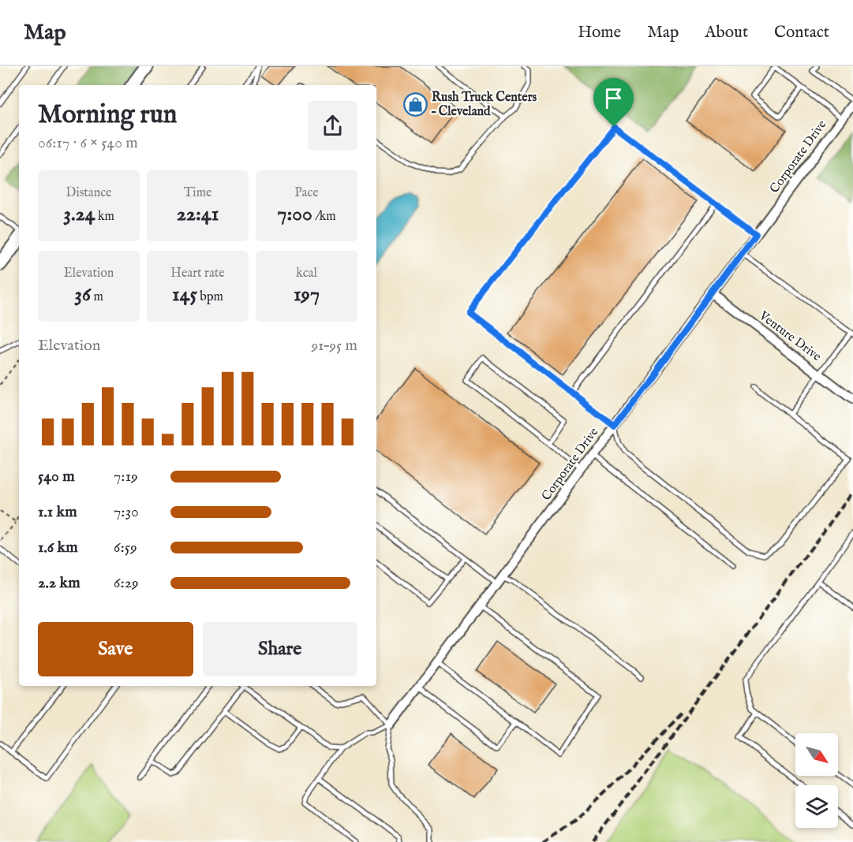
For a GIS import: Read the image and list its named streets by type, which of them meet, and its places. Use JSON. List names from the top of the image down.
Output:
{
  "streets": {
    "street": ["Corporate Drive", "Venture Drive"]
  },
  "crossings": [
    ["Corporate Drive", "Venture Drive"]
  ],
  "places": {
    "shop": ["Rush Truck Centers – Cleveland"]
  },
  "north": "bottom right",
  "page": {
    "header": "Map",
    "nav": [
      "Home",
      "Map",
      "About",
      "Contact"
    ],
    "heading": ["Morning run", "06:17 · 6 × 540 m"],
    "stats": [
      ["Distance", "3.24 km"],
      ["Time", "22:41"],
      ["Pace", "7:00 /km"],
      ["Elevation", "36 m"],
      ["Heart rate", "145 bpm"],
      ["kcal", "197"]
    ],
    "chart": ["Elevation", "91–95 m"],
    "list": [
      {
        "name": "540 m",
        "note": "7:19"
      },
      {
        "name": "1.1 km",
        "note": "7:30"
      },
      {
        "name": "1.6 km",
        "note": "6:59"
      },
      {
        "name": "2.2 km",
        "note": "6:29"
      }
    ],
    "buttons": ["Save", "Share"]
  }
}
